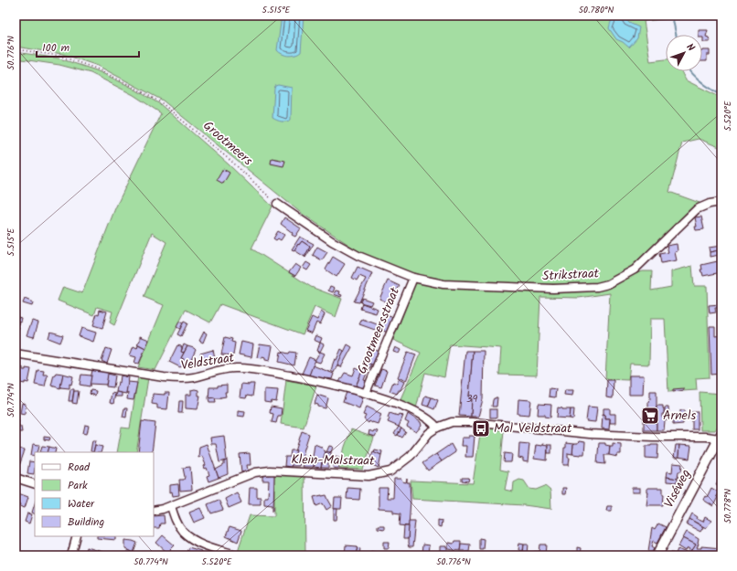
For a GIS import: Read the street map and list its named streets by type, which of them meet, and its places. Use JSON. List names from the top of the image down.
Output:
{
  "streets": {
    "main road": ["Viséweg"],
    "street": [
      "Strikstraat",
      "Grootmeersstraat",
      "Veldstraat",
      "Klein-Malstraat"
    ],
    "path": ["Grootmeers"]
  },
  "crossings": [
    ["Strikstraat", "Grootmeersstraat"],
    ["Grootmeersstraat", "Veldstraat"],
    ["Veldstraat", "Klein-Malstraat"],
    ["Klein-Malstraat", "Viséweg"]
  ],
  "places": {
    "supermarket": ["Arnels"],
    "bus stop": ["Mal Veldstraat"]
  },
  "house_numbers": ["39"],
  "legend": [
    "Road",
    "Park",
    "Water",
    "Building"
  ],
  "scale_bar": "100 m",
  "north": "top right",
  "coordinates": [
    "5.515°E",
    "50.780°N",
    "50.776°N",
    "5.520°E",
    "50.774°N",
    "50.778°N"
  ]
}
